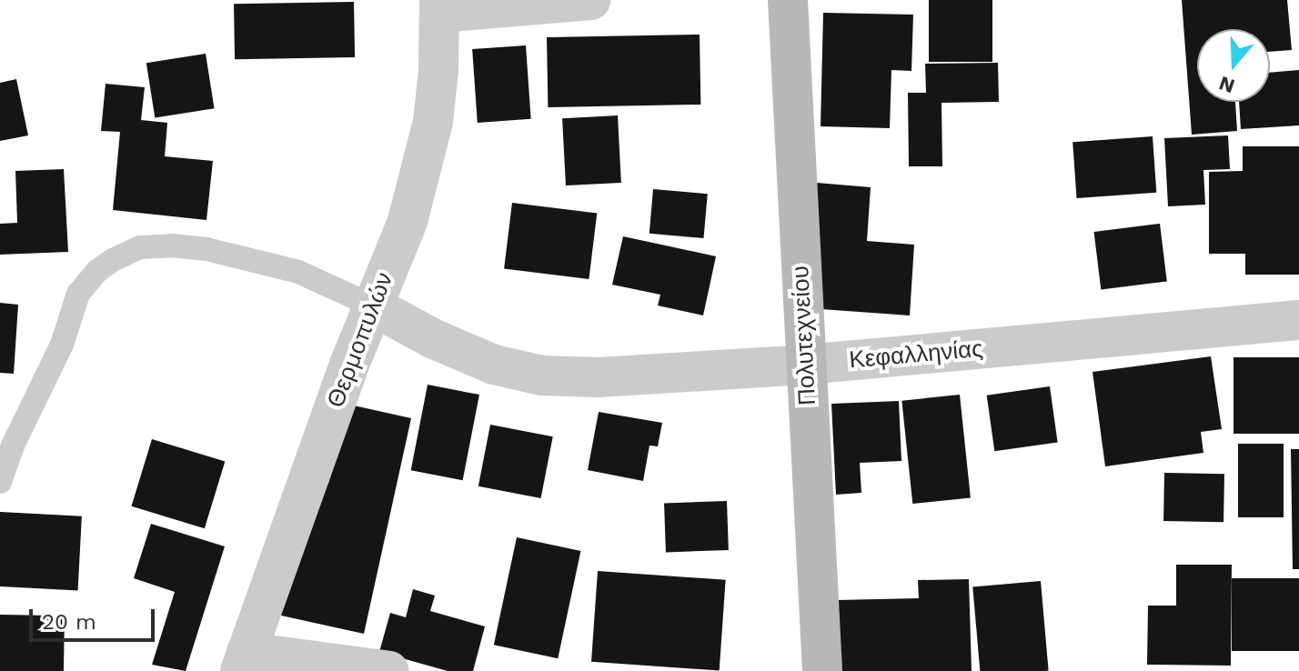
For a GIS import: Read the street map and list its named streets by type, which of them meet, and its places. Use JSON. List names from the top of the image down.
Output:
{
  "streets": {
    "main road": ["Πολυτεχνείου"],
    "street": ["Θερμοπυλών", "Κεφαλληνίας"]
  },
  "crossings": [
    ["Πολυτεχνείου", "Κεφαλληνίας"],
    ["Θερμοπυλών", "Κεφαλληνίας"]
  ],
  "scale_bar": "20 m",
  "north": "bottom"
}
